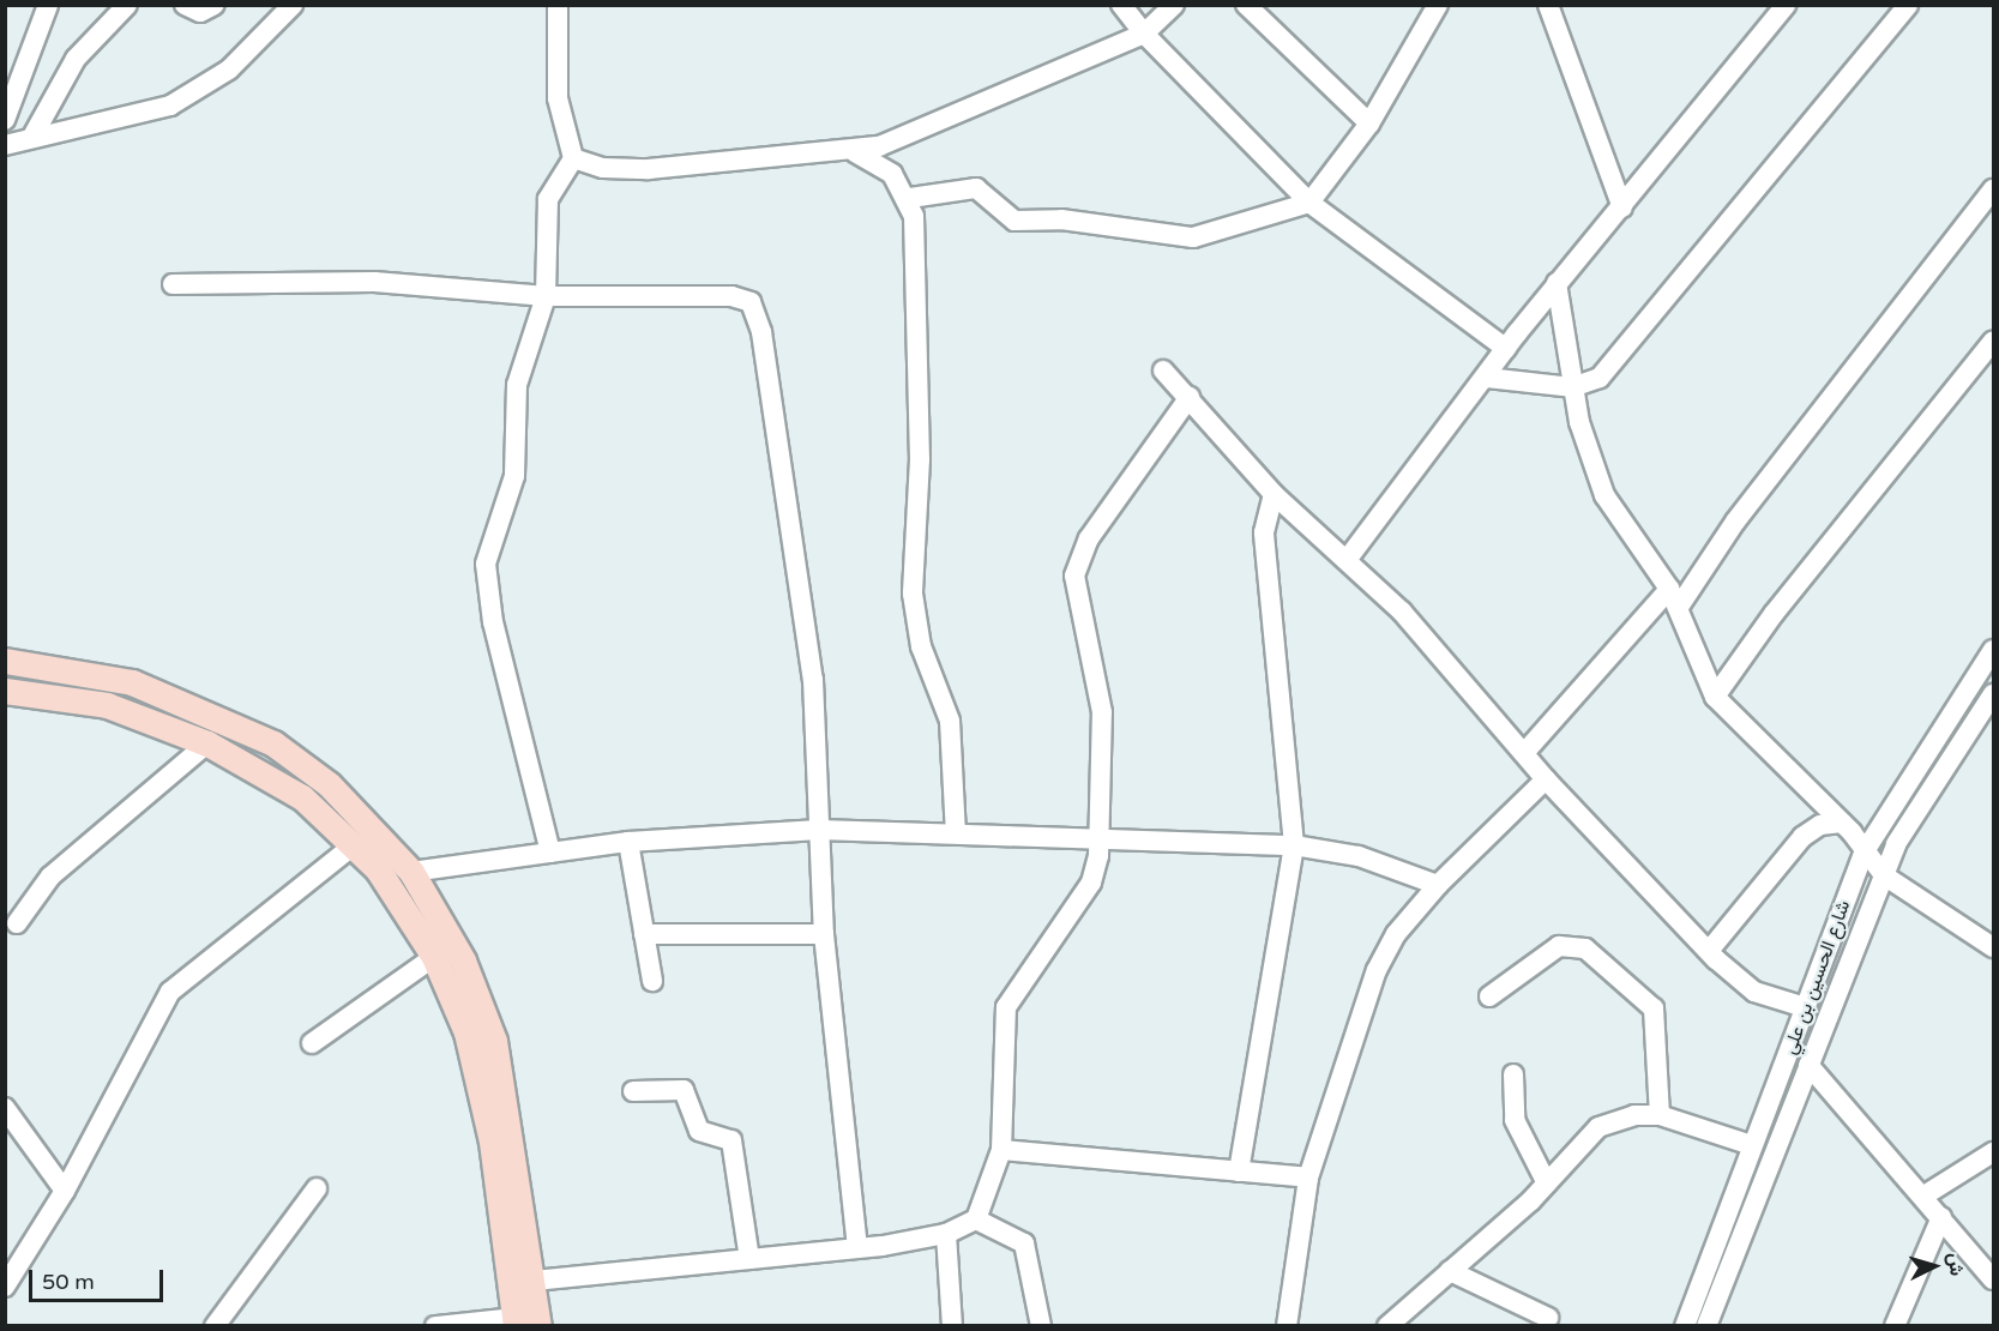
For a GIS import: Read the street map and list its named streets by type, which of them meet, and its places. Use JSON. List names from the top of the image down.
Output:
{
  "streets": {
    "street": ["شارع الحسين بن علي"]
  },
  "scale_bar": "50 m",
  "north": "right"
}
